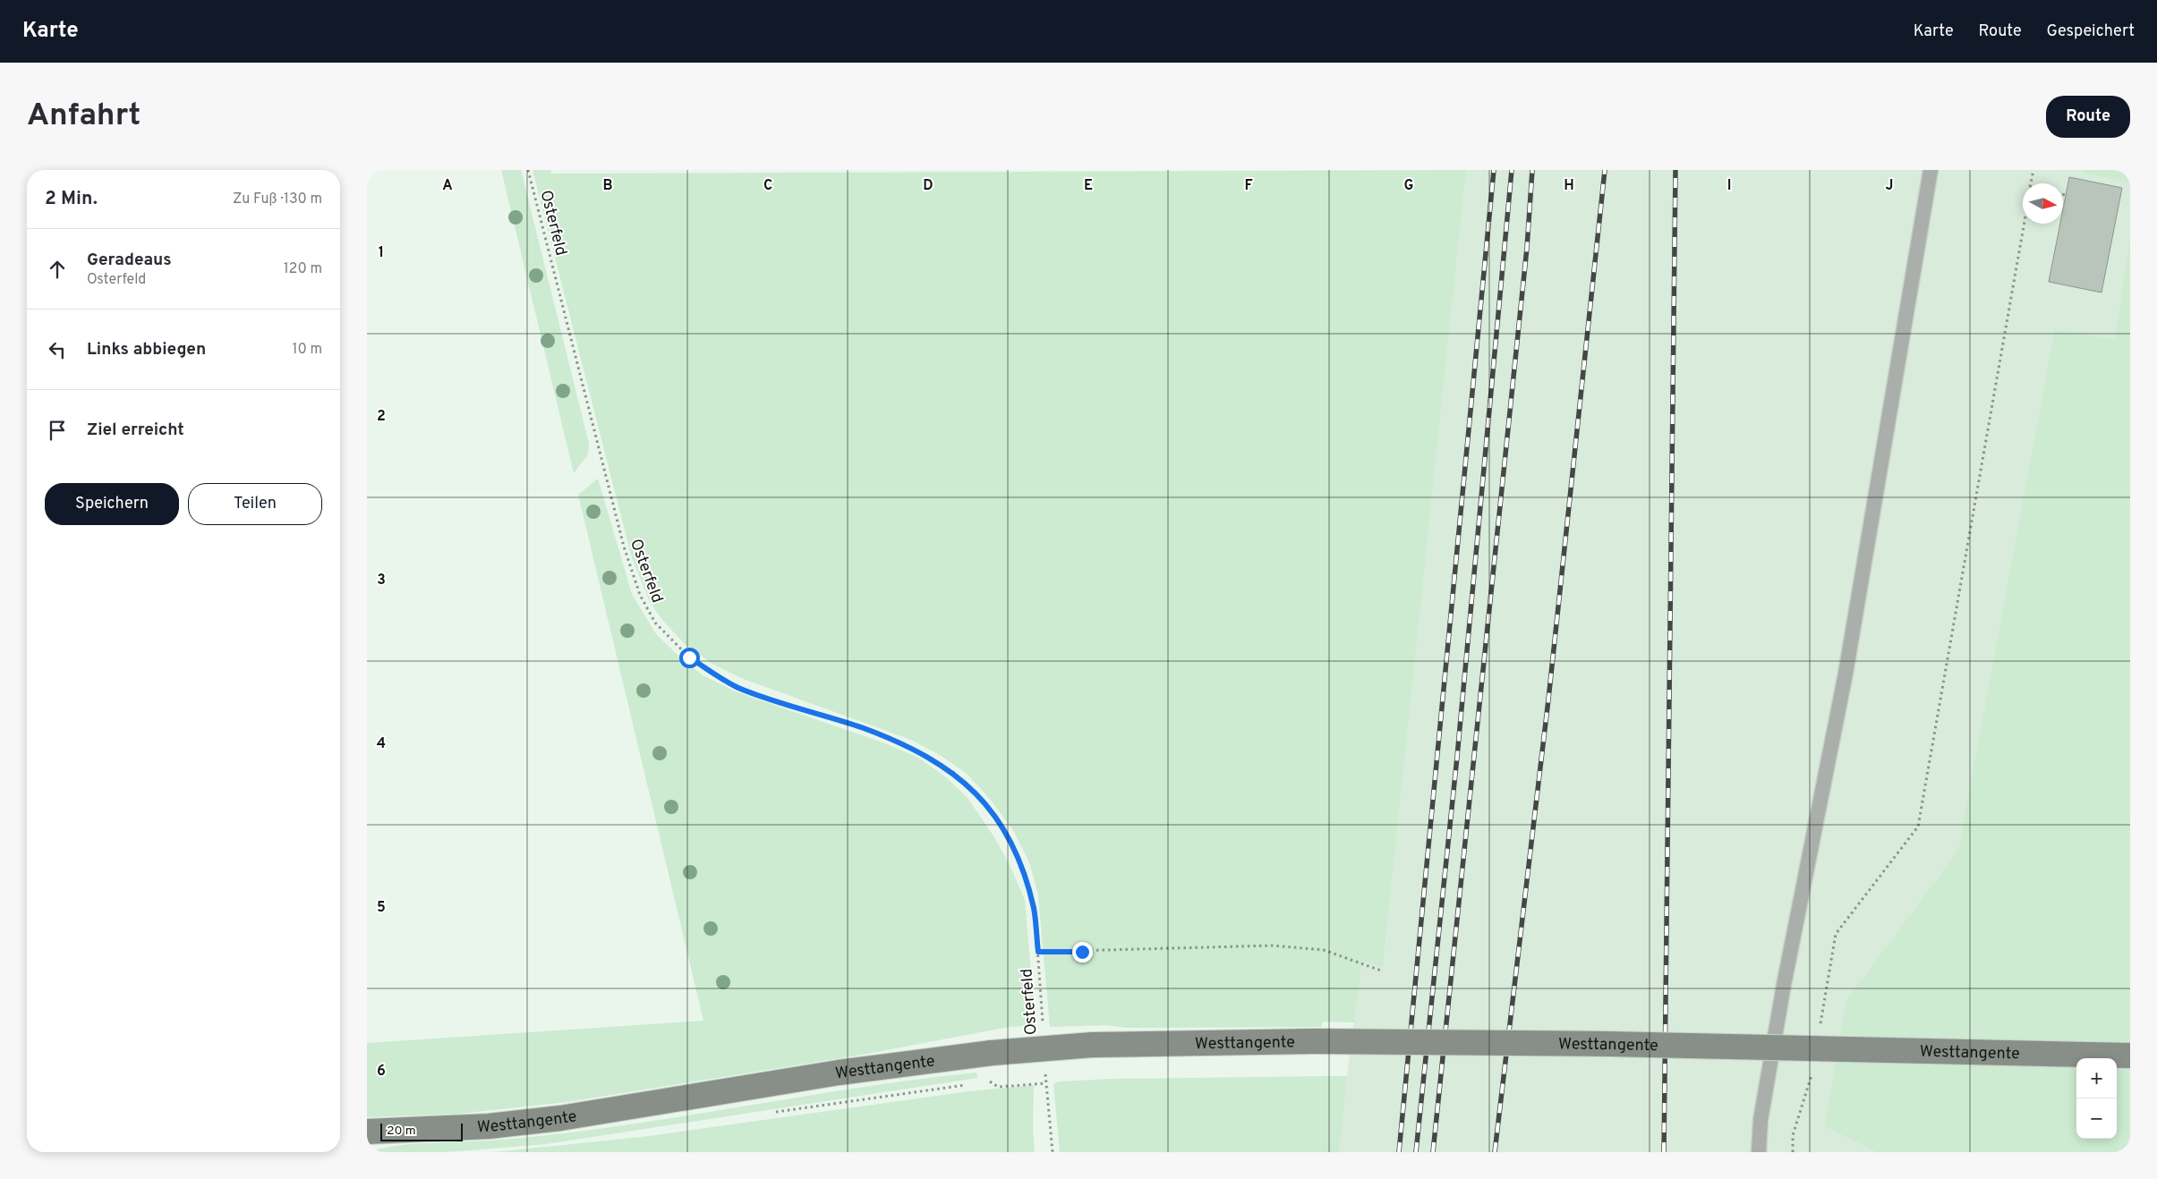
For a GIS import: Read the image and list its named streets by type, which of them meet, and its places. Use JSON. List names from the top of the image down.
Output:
{
  "streets": {
    "main road": ["Westtangente"],
    "path": ["Osterfeld"]
  },
  "scale_bar": "20 m",
  "north": "right",
  "page": {
    "header": "Karte",
    "nav": ["Karte", "Route", "Gespeichert"],
    "buttons": [
      "Route",
      ["Speichern", "Teilen"]
    ],
    "title": "Anfahrt",
    "heading": ["2 Min.", "Zu Fuß · 130 m"],
    "list": [
      ["Geradeaus", "Osterfeld", "120 m"],
      ["Links abbiegen", "10 m"],
      "Ziel erreicht"
    ],
    "map_buttons": ["+", "−"],
    "scale": "20 m"
  },
  "grid": {
    "columns": [
      "A",
      "B",
      "C",
      "D",
      "E",
      "F",
      "G",
      "H",
      "I",
      "J"
    ],
    "rows": [
      "1",
      "2",
      "3",
      "4",
      "5",
      "6"
    ]
  }
}
